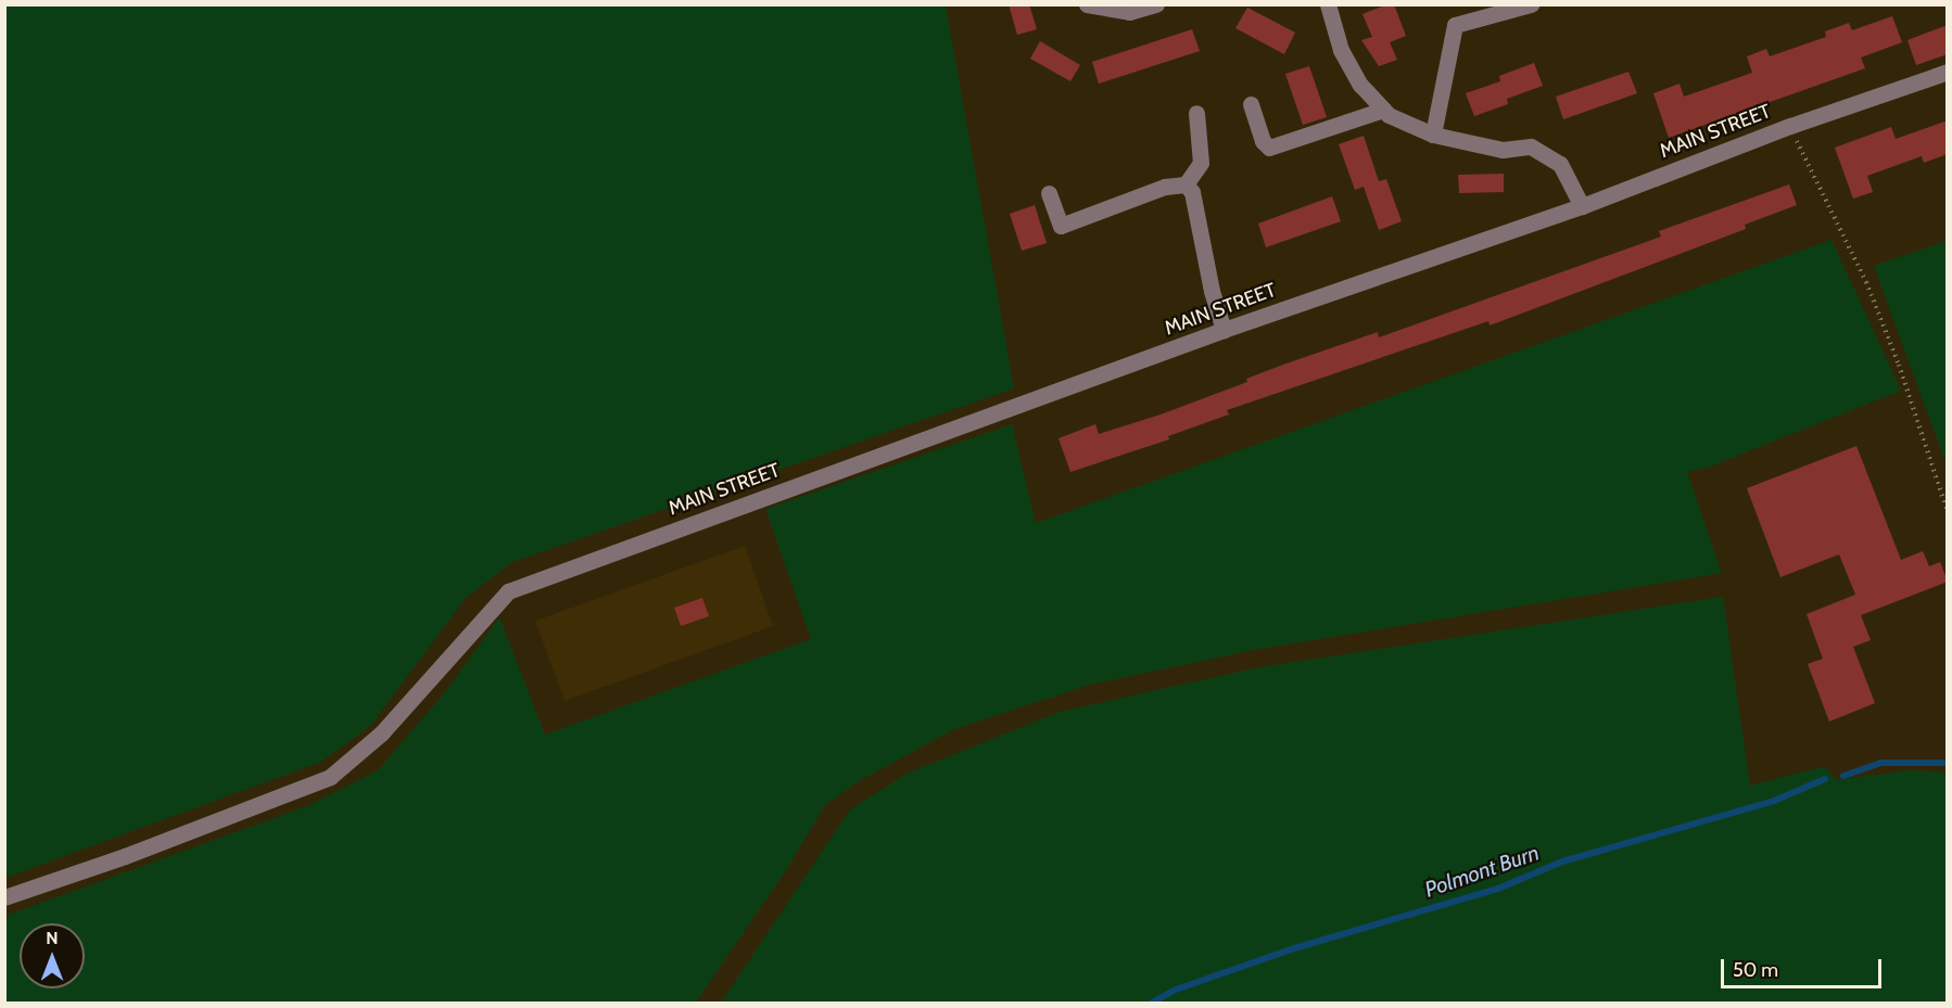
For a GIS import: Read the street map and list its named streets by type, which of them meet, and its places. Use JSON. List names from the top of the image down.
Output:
{
  "streets": {
    "street": ["MAIN STREET"]
  },
  "water": ["Polmont Burn"],
  "scale_bar": "50 m",
  "north": "top"
}
